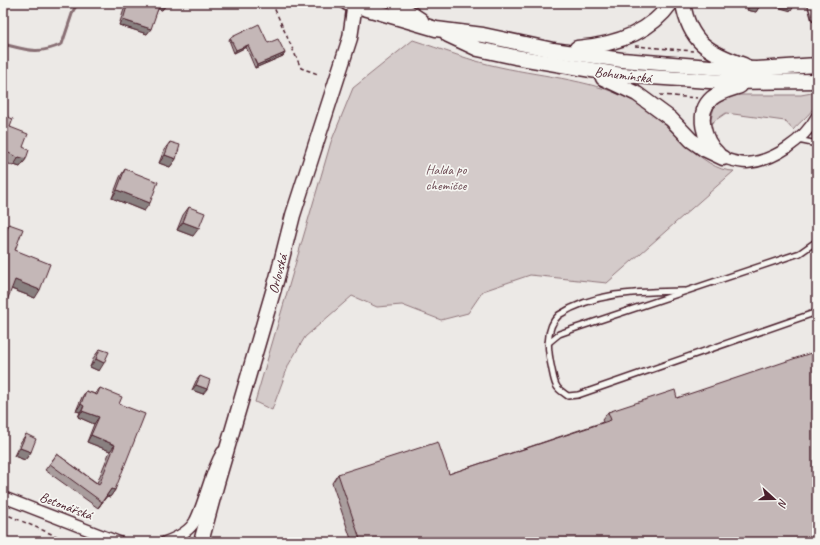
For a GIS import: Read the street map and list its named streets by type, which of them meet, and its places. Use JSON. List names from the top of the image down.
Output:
{
  "streets": {
    "main road": ["Bohumínská", "Orlovská"],
    "street": ["Betonářská"]
  },
  "crossings": [
    ["Bohumínská", "Orlovská"]
  ],
  "parks": ["Halda po chemičce"],
  "north": "right"
}
